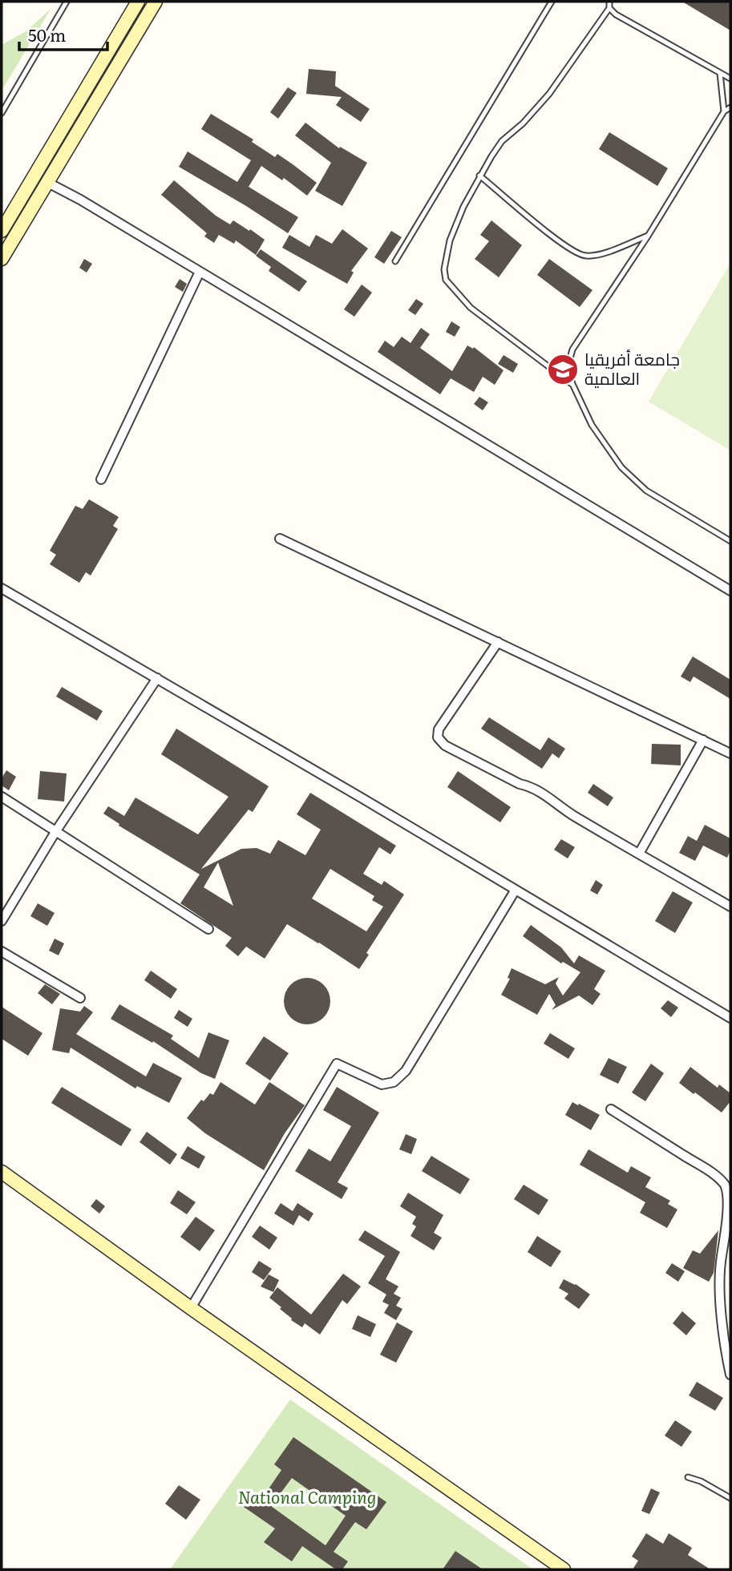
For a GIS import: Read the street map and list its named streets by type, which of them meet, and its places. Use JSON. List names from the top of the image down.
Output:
{
  "parks": ["National Camping"],
  "places": {
    "school or university": ["جامعة أفريقيا العالمية"]
  },
  "scale_bar": "50 m"
}
